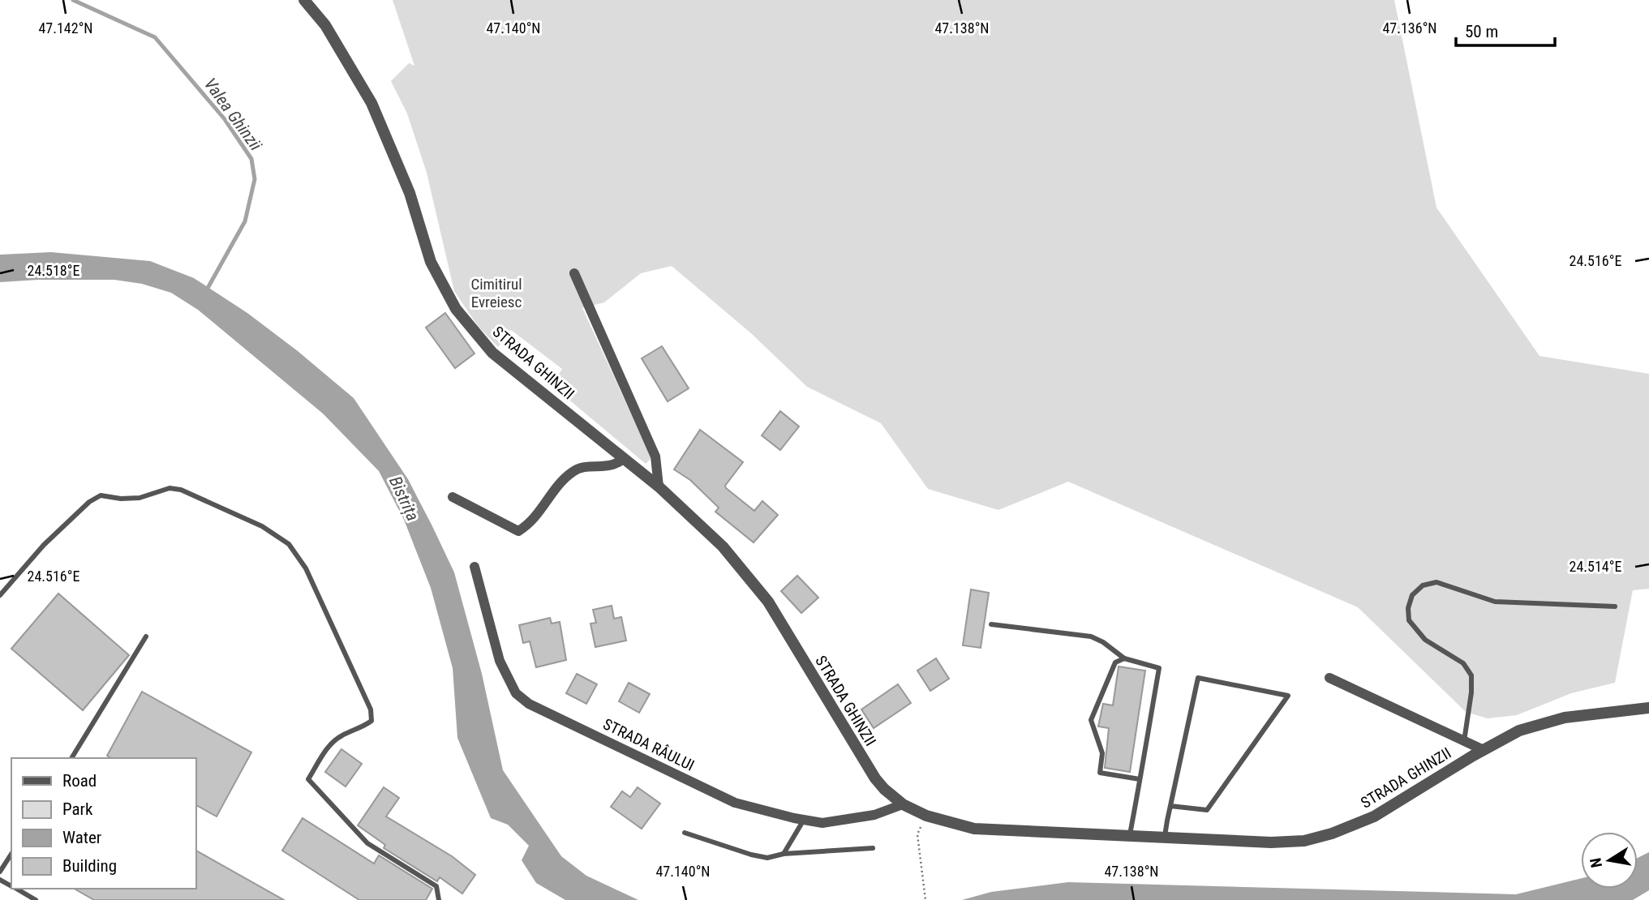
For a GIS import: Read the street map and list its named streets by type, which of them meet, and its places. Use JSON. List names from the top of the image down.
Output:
{
  "streets": {
    "street": ["STRADA GHINZII", "STRADA RÂULUI"]
  },
  "crossings": [
    ["STRADA GHINZII", "STRADA RÂULUI"]
  ],
  "water": ["Valea Ghinzii", "Bistrița"],
  "parks": ["Cimitirul Evreiesc"],
  "legend": [
    "Road",
    "Park",
    "Water",
    "Building"
  ],
  "scale_bar": "50 m",
  "north": "left",
  "coordinates": [
    "47.142°N",
    "47.140°N",
    "47.138°N",
    "47.136°N",
    "24.516°E",
    "24.518°E",
    "24.514°E"
  ]
}
